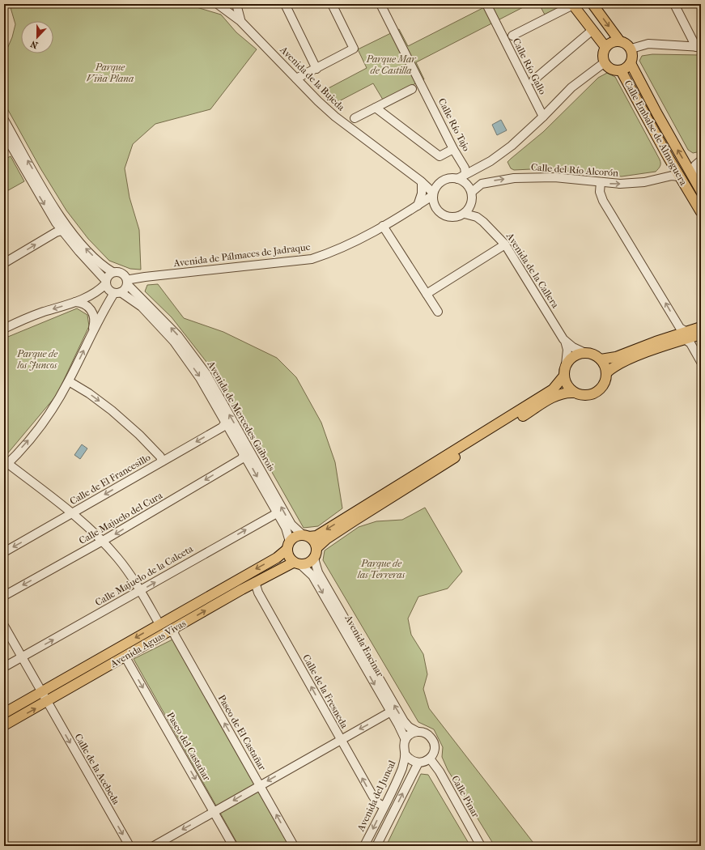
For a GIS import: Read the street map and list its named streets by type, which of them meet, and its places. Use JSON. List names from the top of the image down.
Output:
{
  "streets": {
    "main road": ["Calle Embalse de Almoguera", "Avenida Aguas Vivas"],
    "street": [
      "Calle Río Gallo",
      "Avenida de la Bujeda",
      "Calle Río Tajo",
      "Calle del Río Alcorón",
      "Avenida de Pálmaces de Jadraque",
      "Avenida de la Callera",
      "Avenida de Mercedes Gaibrois",
      "Calle de El Francesillo",
      "Calle Majuelo del Cura",
      "Calle Majuelo de la Calceta",
      "Avenida Encinar",
      "Calle de la Fresneda",
      "Paseo de El Castañar",
      "Paseo del Castañar",
      "Calle de la Acebeda",
      "Avenida del Juncal",
      "Calle Pinar"
    ]
  },
  "crossings": [
    ["Avenida de la Bujeda", "Calle Río Tajo"],
    ["Avenida de la Bujeda", "Calle del Río Alcorón"],
    ["Avenida de la Bujeda", "Avenida de Pálmaces de Jadraque"],
    ["Avenida de la Bujeda", "Avenida de la Callera"],
    ["Calle Río Tajo", "Calle del Río Alcorón"],
    ["Calle Río Tajo", "Avenida de Pálmaces de Jadraque"],
    ["Calle Río Tajo", "Avenida de la Callera"],
    ["Calle Embalse de Almoguera", "Calle del Río Alcorón"],
    ["Calle del Río Alcorón", "Avenida de Pálmaces de Jadraque"],
    ["Calle del Río Alcorón", "Avenida de la Callera"],
    ["Avenida de Pálmaces de Jadraque", "Avenida de la Callera"],
    ["Avenida de Pálmaces de Jadraque", "Avenida de Mercedes Gaibrois"],
    ["Avenida de Mercedes Gaibrois", "Calle de El Francesillo"],
    ["Avenida de Mercedes Gaibrois", "Calle Majuelo del Cura"],
    ["Avenida de Mercedes Gaibrois", "Calle Majuelo de la Calceta"],
    ["Avenida de Mercedes Gaibrois", "Avenida Aguas Vivas"],
    ["Avenida de Mercedes Gaibrois", "Avenida Encinar"],
    ["Calle Majuelo de la Calceta", "Calle de la Acebeda"],
    ["Avenida Aguas Vivas", "Avenida Encinar"],
    ["Avenida Aguas Vivas", "Calle de la Fresneda"],
    ["Avenida Aguas Vivas", "Paseo de El Castañar"],
    ["Avenida Aguas Vivas", "Paseo del Castañar"],
    ["Avenida Aguas Vivas", "Calle de la Acebeda"],
    ["Avenida Encinar", "Avenida del Juncal"],
    ["Avenida Encinar", "Calle Pinar"],
    ["Calle de la Fresneda", "Avenida del Juncal"],
    ["Avenida del Juncal", "Calle Pinar"]
  ],
  "one_way": [
    "Calle del Río Alcorón",
    "Calle de El Francesillo",
    "Calle Majuelo del Cura",
    "Calle Majuelo de la Calceta",
    "Calle de la Fresneda",
    "Paseo de El Castañar",
    "Paseo del Castañar",
    "Calle de la Acebeda"
  ],
  "parks": [
    "Parque Mar de Castilla",
    "Parque Viña Plana",
    "Parque de los Juncos",
    "Parque de las Terreras"
  ],
  "north": "bottom"
}
